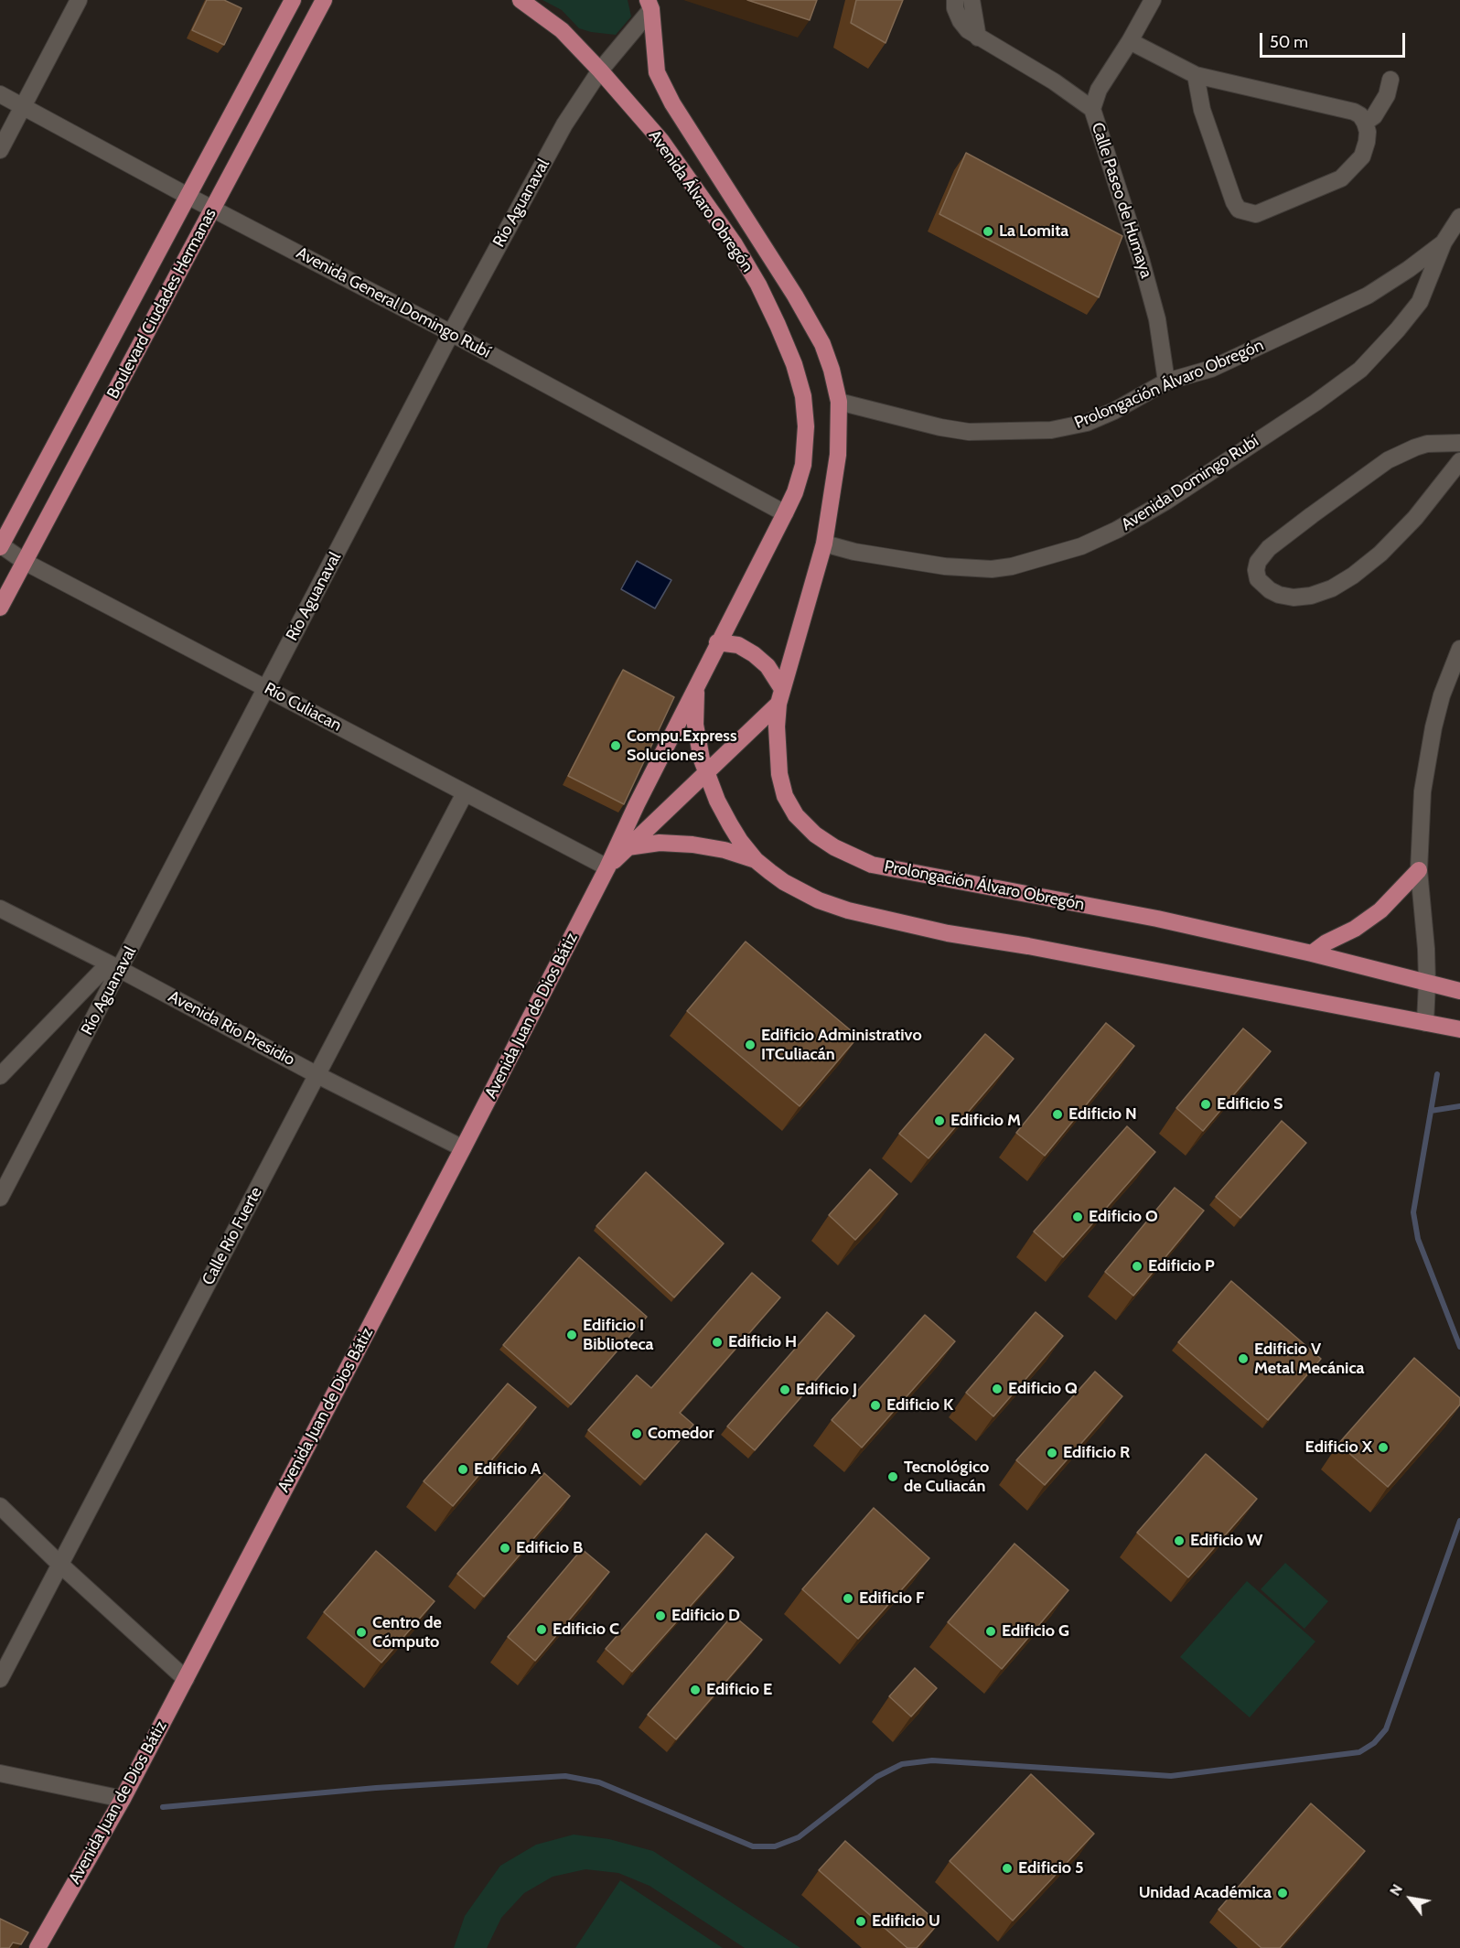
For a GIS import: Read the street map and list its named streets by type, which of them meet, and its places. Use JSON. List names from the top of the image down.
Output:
{
  "streets": {
    "main road": [
      "Avenida Álvaro Obregón",
      "Boulevard Ciudades Hermanas",
      "Prolongación Álvaro Obregón",
      "Avenida Juan de Dios Bátiz"
    ],
    "street": [
      "Calle Paseo de Humaya",
      "Río Aguanaval",
      "Avenida General Domingo Rubí",
      "Avenida Domingo Rubí",
      "Río Culiacan",
      "Avenida Río Presidio",
      "Calle Río Fuerte"
    ]
  },
  "crossings": [
    ["Calle Paseo de Humaya", "Prolongación Álvaro Obregón"],
    ["Avenida Álvaro Obregón", "Río Aguanaval"],
    ["Avenida Álvaro Obregón", "Avenida General Domingo Rubí"],
    ["Avenida Álvaro Obregón", "Prolongación Álvaro Obregón"],
    ["Avenida Álvaro Obregón", "Avenida Domingo Rubí"],
    ["Avenida Álvaro Obregón", "Avenida Juan de Dios Bátiz"],
    ["Río Aguanaval", "Avenida General Domingo Rubí"],
    ["Río Aguanaval", "Río Culiacan"],
    ["Río Aguanaval", "Avenida Río Presidio"],
    ["Avenida General Domingo Rubí", "Boulevard Ciudades Hermanas"],
    ["Boulevard Ciudades Hermanas", "Río Culiacan"],
    ["Prolongación Álvaro Obregón", "Avenida Domingo Rubí"],
    ["Prolongación Álvaro Obregón", "Avenida Juan de Dios Bátiz"],
    ["Río Culiacan", "Avenida Juan de Dios Bátiz"],
    ["Río Culiacan", "Calle Río Fuerte"],
    ["Avenida Juan de Dios Bátiz", "Avenida Río Presidio"],
    ["Avenida Río Presidio", "Calle Río Fuerte"]
  ],
  "places": [
    "La Lomita",
    "Compu.Express Soluciones",
    "Edificio Administrativo ITCuliacán",
    "Edificio S",
    "Edificio N",
    "Edificio M",
    "Edificio O",
    "Edificio P",
    "Edificio I Biblioteca",
    "Edificio H",
    "Edificio V Metal Mecánica",
    "Edificio Q",
    "Edificio J",
    "Edificio K",
    "Comedor",
    "Edificio X",
    "Edificio R",
    "Edificio A",
    "Tecnológico de Culiacán",
    "Edificio W",
    "Edificio B",
    "Edificio F",
    "Edificio D",
    "Edificio C",
    "Edificio G",
    "Centro de Cómputo",
    "Edificio E",
    "Edificio 5",
    "Unidad Académica",
    "Edificio U"
  ],
  "scale_bar": "50 m",
  "north": "top left"
}
